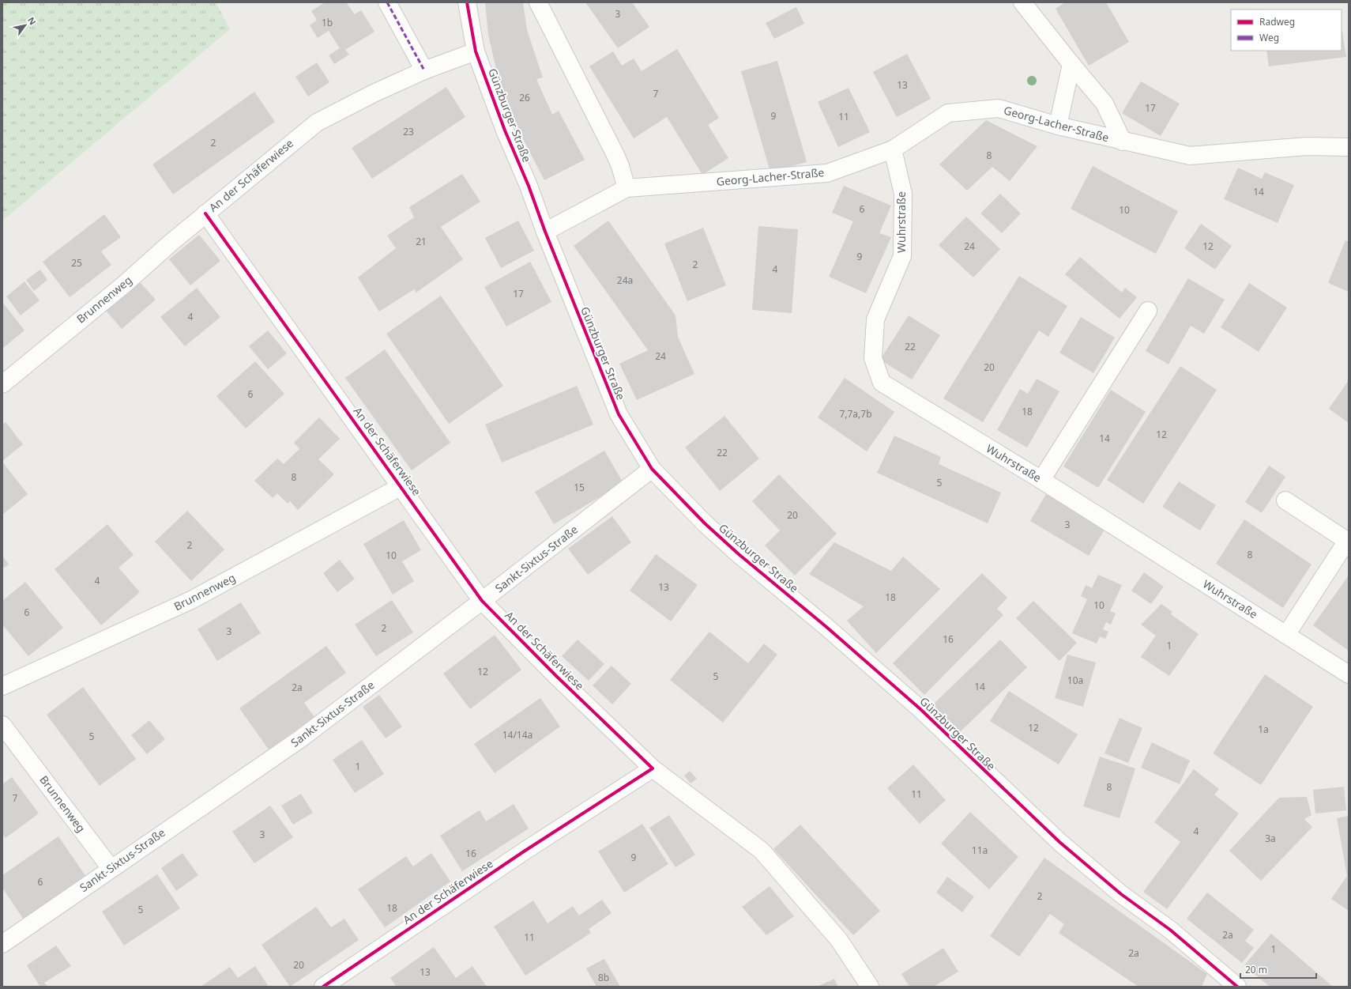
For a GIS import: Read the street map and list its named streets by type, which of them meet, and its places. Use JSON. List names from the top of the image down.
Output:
{
  "streets": {
    "street": [
      "Günzburger Straße",
      "Georg-Lacher-Straße",
      "An der Schäferwiese",
      "Wuhrstraße",
      "Brunnenweg",
      "Sankt-Sixtus-Straße"
    ]
  },
  "crossings": [
    ["Günzburger Straße", "Georg-Lacher-Straße"],
    ["Günzburger Straße", "An der Schäferwiese"],
    ["Günzburger Straße", "Sankt-Sixtus-Straße"],
    ["Georg-Lacher-Straße", "Wuhrstraße"],
    ["An der Schäferwiese", "Brunnenweg"],
    ["An der Schäferwiese", "Sankt-Sixtus-Straße"],
    ["Brunnenweg", "Sankt-Sixtus-Straße"]
  ],
  "house_numbers": [
    "3",
    "1b",
    "13",
    "7",
    "26",
    "17",
    "9",
    "11",
    "23",
    "2",
    "8",
    "14",
    "6",
    "10",
    "21",
    "24",
    "12",
    "9",
    "25",
    "2",
    "4",
    "24a",
    "17",
    "4",
    "22",
    "24",
    "20",
    "6",
    "18",
    "7,7a,7b",
    "12",
    "14",
    "22",
    "8",
    "5",
    "15",
    "20",
    "3",
    "2",
    "8",
    "10",
    "4",
    "13",
    "18",
    "10",
    "6",
    "2",
    "3",
    "16",
    "1",
    "12",
    "5",
    "10a",
    "14",
    "2a",
    "12",
    "1a",
    "14/14a",
    "5",
    "1",
    "8",
    "11",
    "7",
    "4",
    "3",
    "3a",
    "11a",
    "16",
    "9",
    "6",
    "2",
    "18",
    "5",
    "2a",
    "11",
    "1",
    "2a",
    "20",
    "13",
    "8b"
  ],
  "legend": ["Radweg", "Weg"],
  "scale_bar": "20 m",
  "north": "top right"
}
